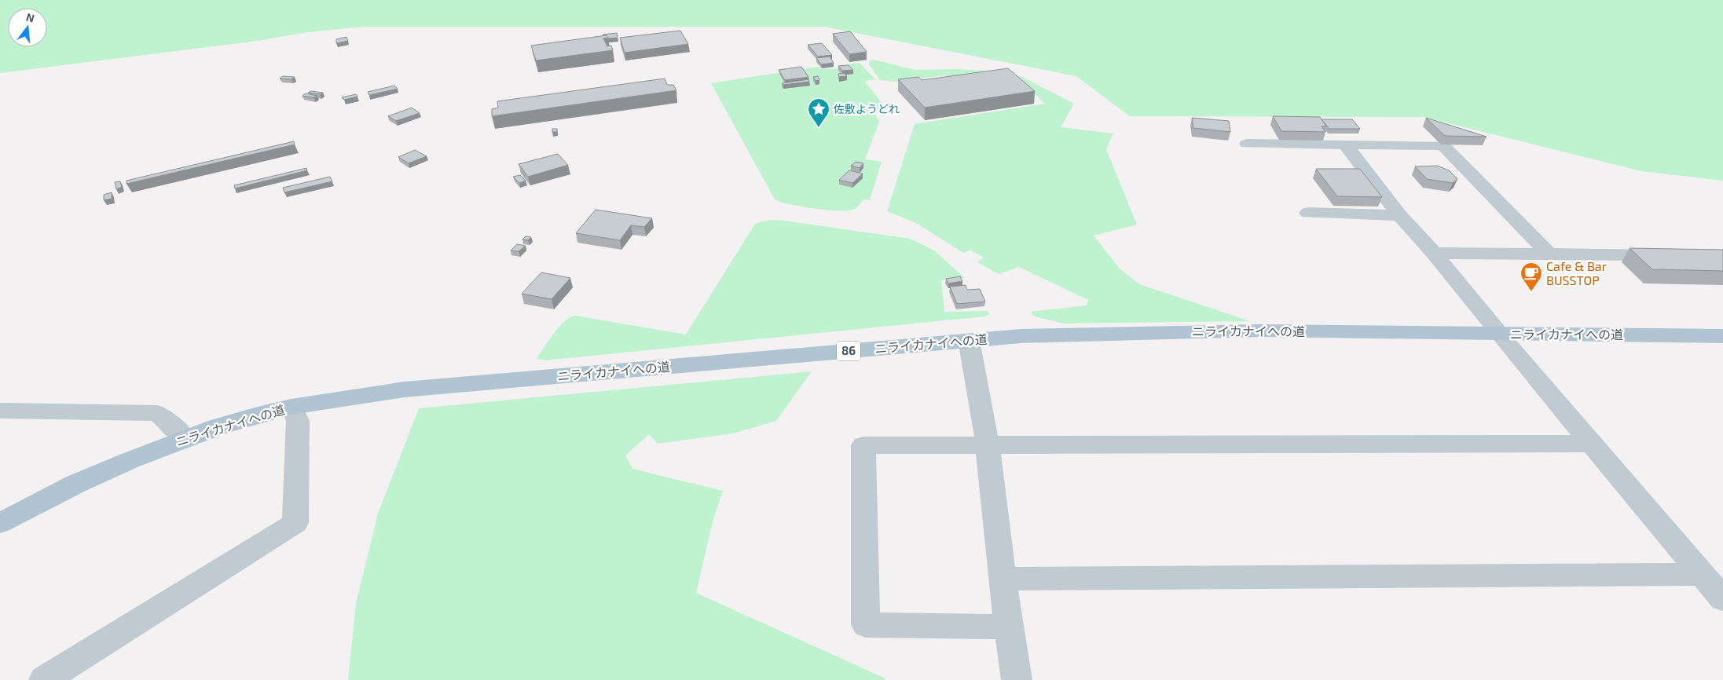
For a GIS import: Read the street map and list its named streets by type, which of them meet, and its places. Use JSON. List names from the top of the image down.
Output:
{
  "streets": {
    "main road": ["ニライカナイへの道", "86"]
  },
  "places": {
    "place": ["佐敷ようどれ"],
    "cafe": ["Cafe & Bar BUSSTOP"]
  },
  "north": "top"
}
